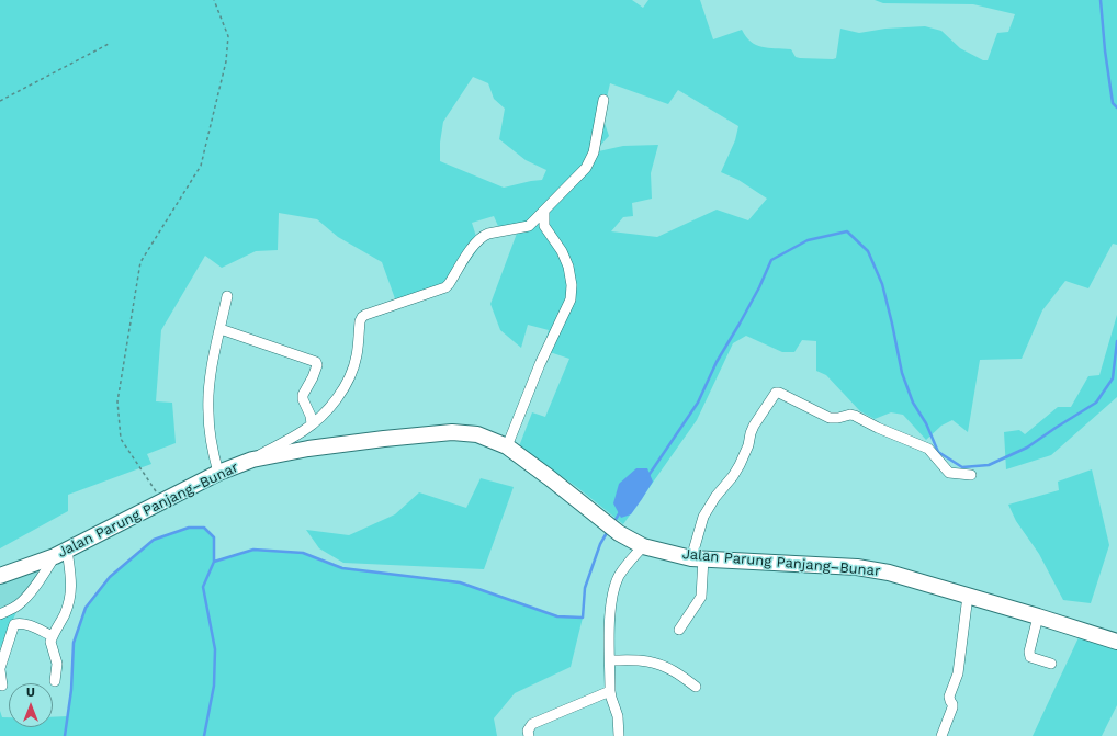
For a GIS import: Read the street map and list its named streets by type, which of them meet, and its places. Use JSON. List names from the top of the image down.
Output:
{
  "streets": {
    "main road": ["Jalan Parung Panjang–Bunar"]
  },
  "north": "top"
}
